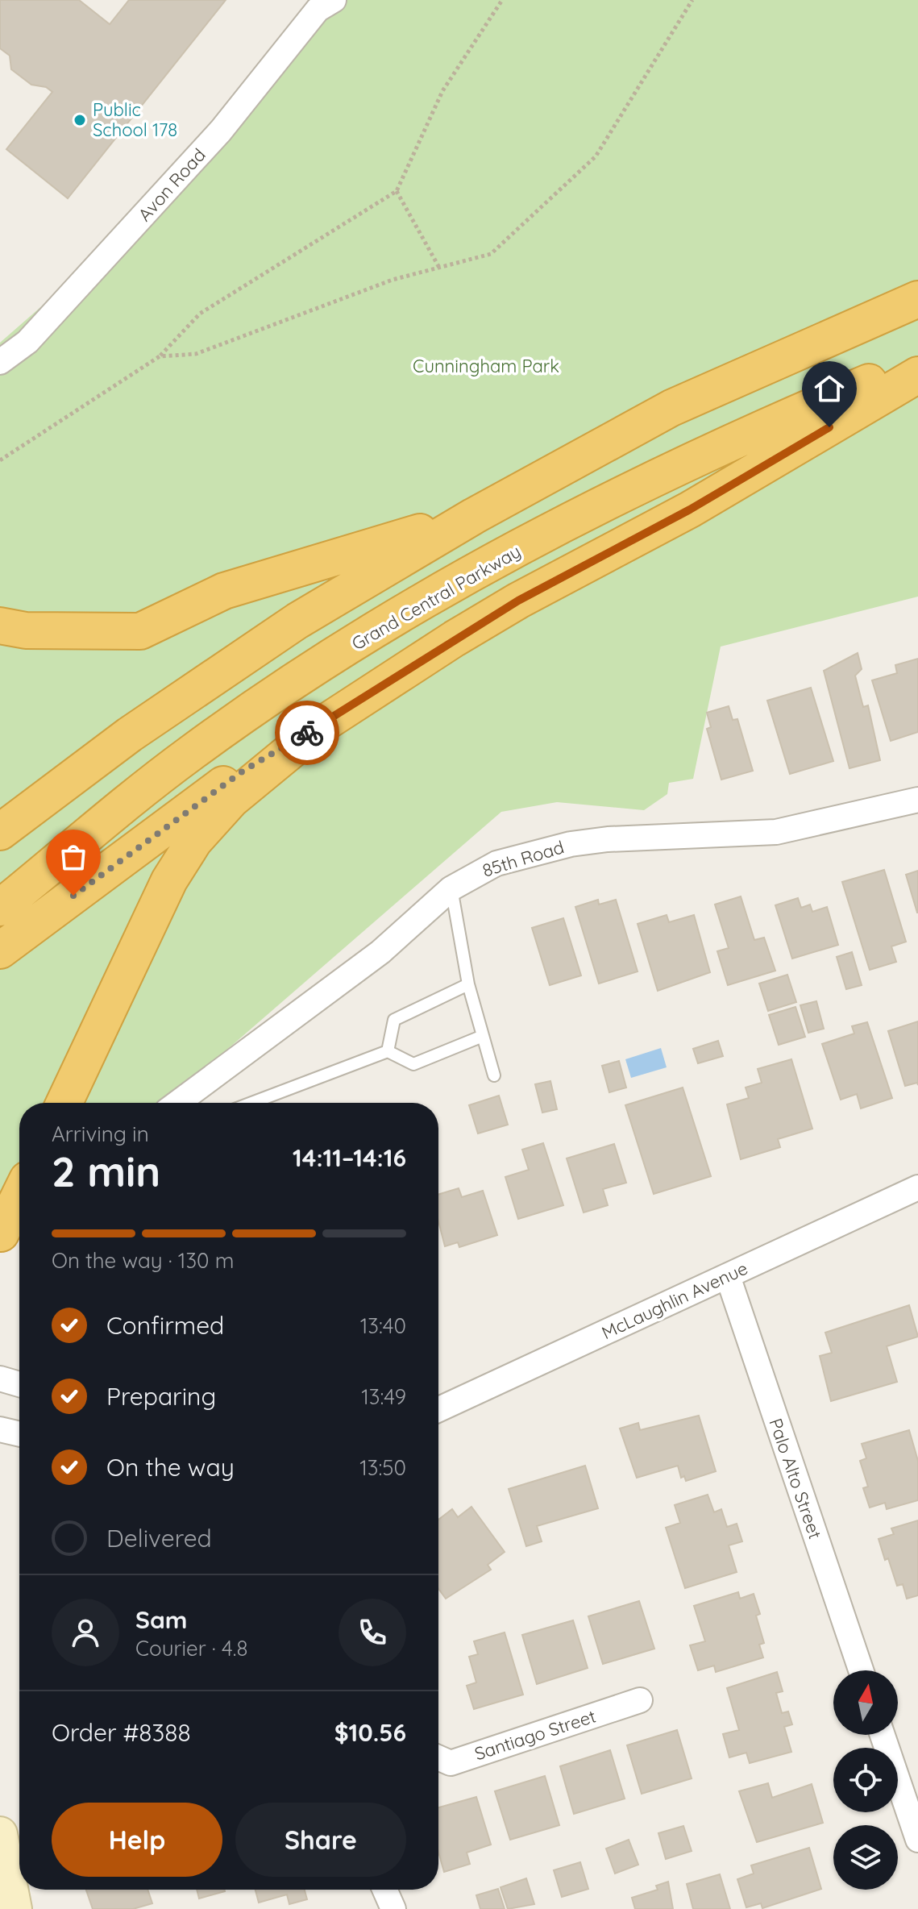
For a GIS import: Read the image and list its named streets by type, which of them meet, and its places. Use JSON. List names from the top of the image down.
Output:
{
  "streets": {
    "highway": ["Grand Central Parkway"],
    "street": [
      "Avon Road",
      "85th Road",
      "McLaughlin Avenue",
      "Palo Alto Street",
      "Santiago Street"
    ]
  },
  "crossings": [
    ["McLaughlin Avenue", "Palo Alto Street"]
  ],
  "parks": ["Cunningham Park"],
  "places": ["Public School 178"],
  "north": "top",
  "page": {
    "heading": ["2 min", "Arriving in", "14:11–14:16"],
    "panel": [
      "Sam",
      "Courier · 4.8",
      "Order #8388",
      "$10.56"
    ],
    "bar": "On the way · 130 m",
    "list": [
      ["Confirmed", "13:40"],
      ["Preparing", "13:49"],
      ["On the way", "13:50"],
      "Delivered"
    ],
    "buttons": ["Help", "Share"]
  }
}
